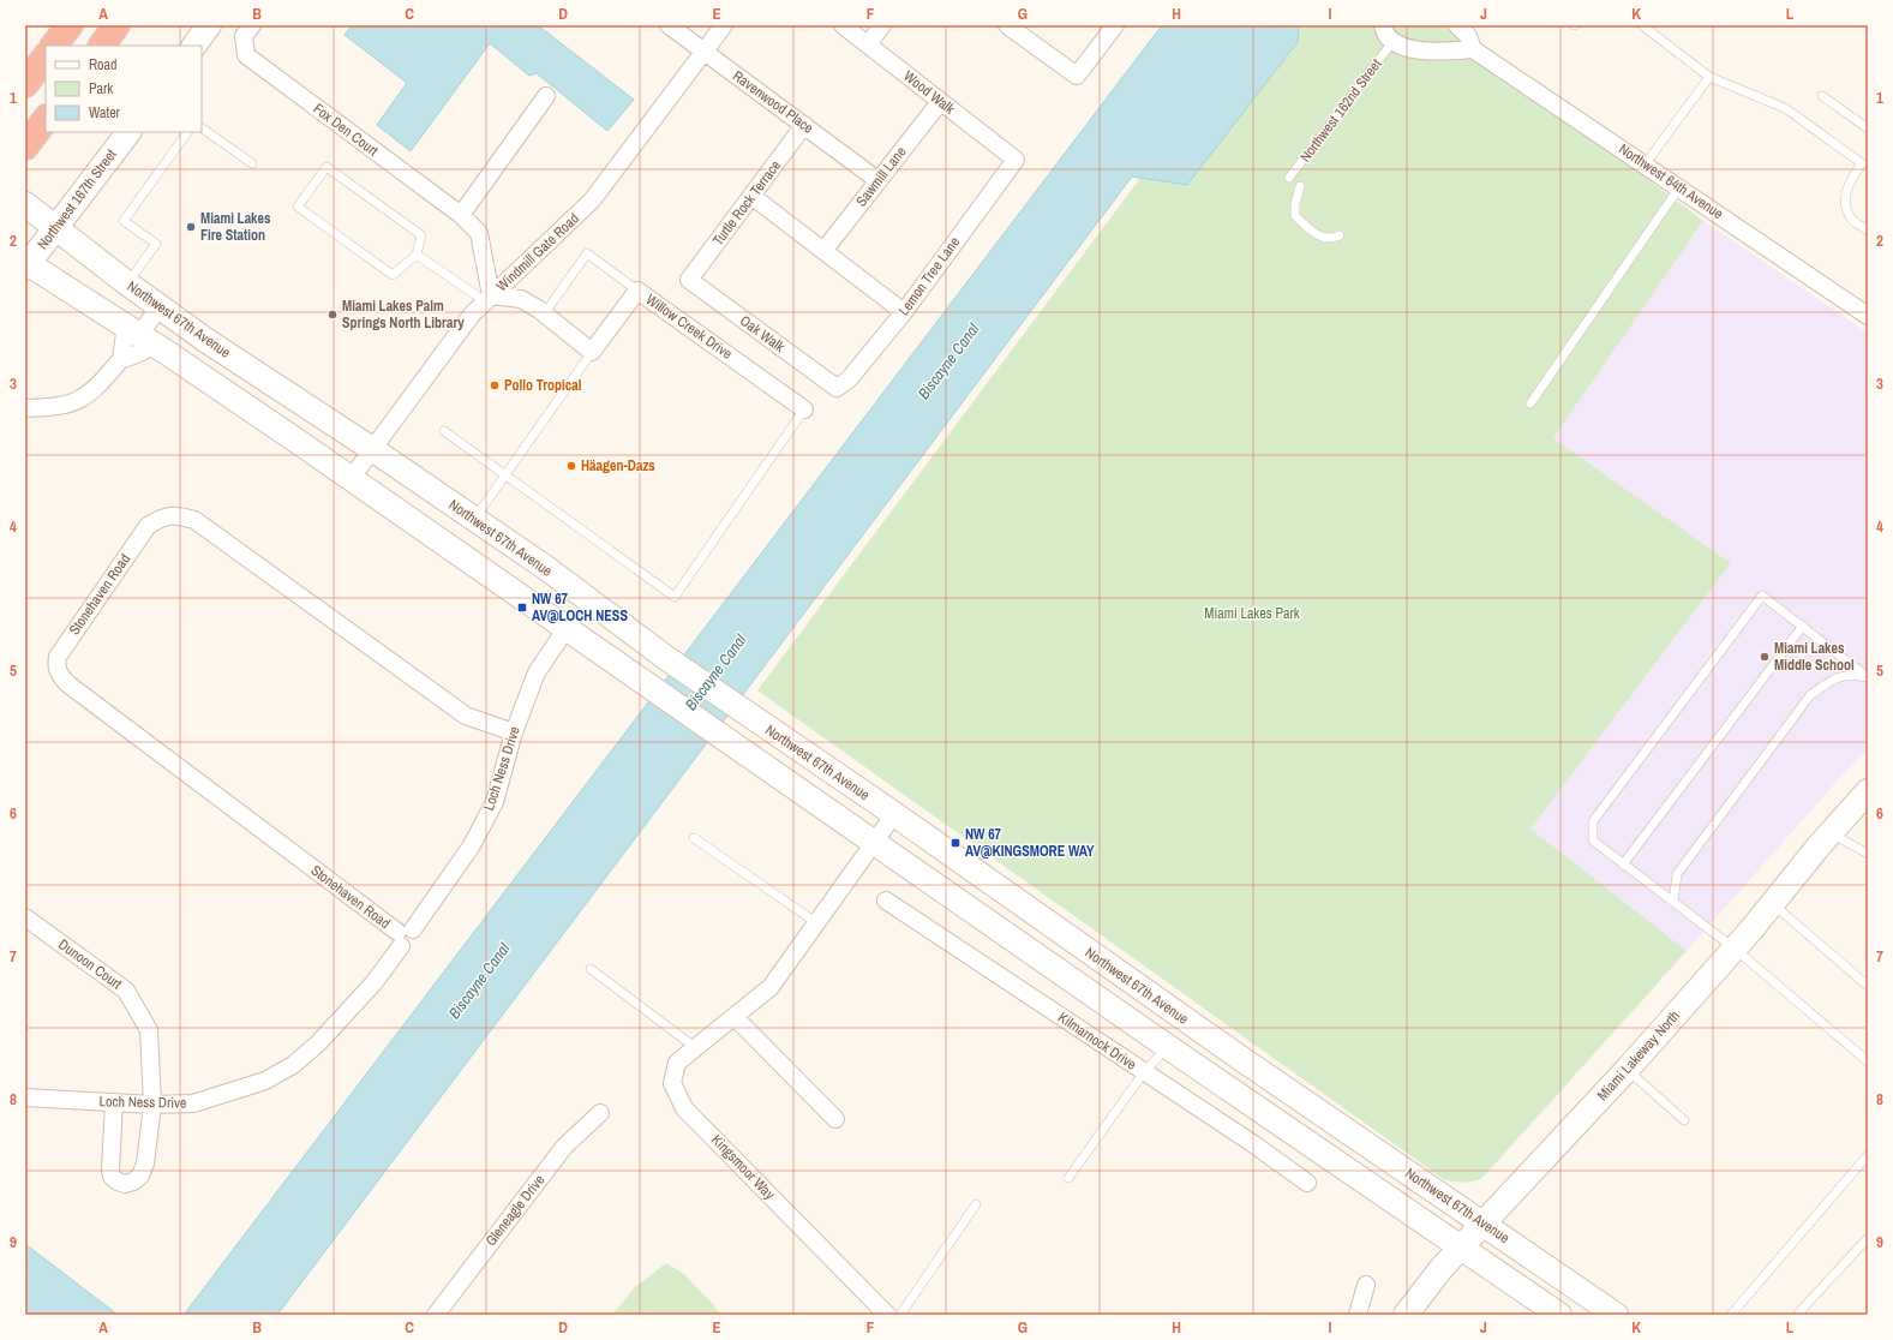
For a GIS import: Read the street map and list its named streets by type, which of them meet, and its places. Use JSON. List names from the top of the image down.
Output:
{
  "streets": {
    "main road": ["Northwest 167th Street", "Northwest 67th Avenue", "Miami Lakeway North"],
    "street": [
      "Wood Walk",
      "Ravenwood Place",
      "Fox Den Court",
      "Sawmill Lane",
      "Northwest 64th Avenue",
      "Turtle Rock Terrace",
      "Windmill Gate Road",
      "Lemon Tree Lane",
      "Willow Creek Drive",
      "Oak Walk",
      "Stonehaven Road",
      "Loch Ness Drive",
      "Dunoon Court",
      "Kilmarnock Drive",
      "Kingsmoor Way",
      "Gleneagle Drive"
    ],
    "lane": ["Northwest 162nd Street"]
  },
  "crossings": [
    ["Wood Walk", "Sawmill Lane"],
    ["Wood Walk", "Lemon Tree Lane"],
    ["Ravenwood Place", "Sawmill Lane"],
    ["Ravenwood Place", "Turtle Rock Terrace"],
    ["Ravenwood Place", "Windmill Gate Road"],
    ["Fox Den Court", "Windmill Gate Road"],
    ["Northwest 167th Street", "Northwest 67th Avenue"],
    ["Turtle Rock Terrace", "Oak Walk"],
    ["Windmill Gate Road", "Northwest 67th Avenue"],
    ["Lemon Tree Lane", "Oak Walk"],
    ["Northwest 67th Avenue", "Miami Lakeway North"],
    ["Northwest 67th Avenue", "Kingsmoor Way"],
    ["Stonehaven Road", "Loch Ness Drive"],
    ["Loch Ness Drive", "Dunoon Court"]
  ],
  "water": ["Biscayne Canal"],
  "parks": ["Miami Lakes Park"],
  "places": {
    "other": [
      "Miami Lakes Fire Station",
      "Miami Lakes Palm Springs North Library",
      "Pollo Tropical",
      "Häagen-Dazs",
      "Miami Lakes Middle School"
    ],
    "transit": ["NW 67 AV@LOCH NESS", "NW 67 AV@KINGSMORE WAY"]
  },
  "legend": ["Road", "Park", "Water"],
  "grid": {
    "columns": [
      "A",
      "B",
      "C",
      "D",
      "E",
      "F",
      "G",
      "H",
      "I",
      "J",
      "K",
      "L"
    ],
    "rows": [
      "1",
      "2",
      "3",
      "4",
      "5",
      "6",
      "7",
      "8",
      "9"
    ]
  }
}
